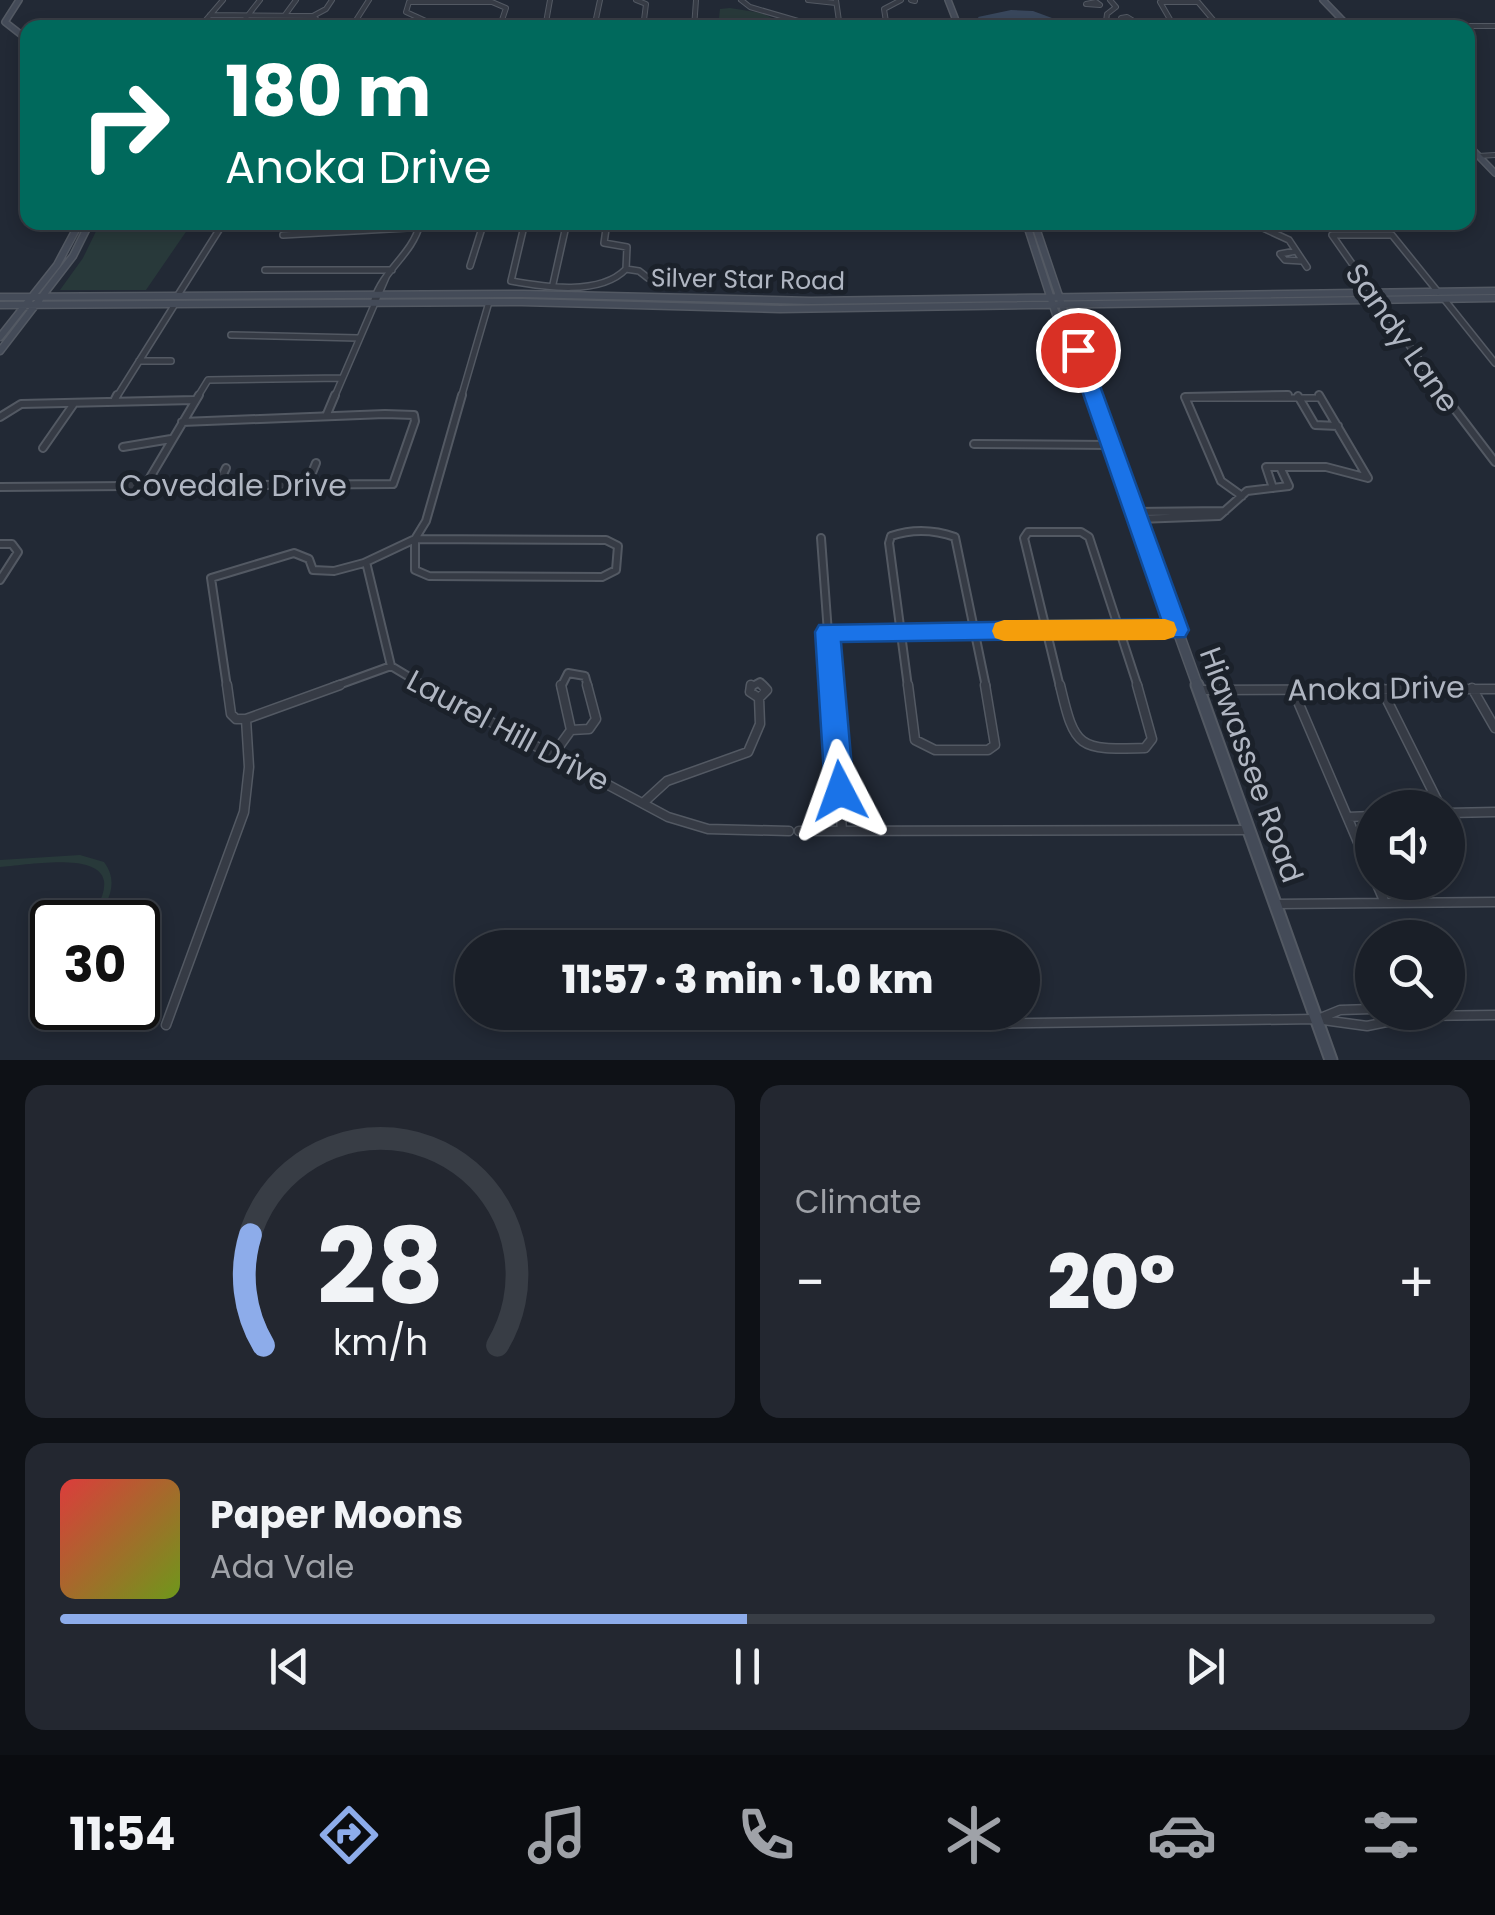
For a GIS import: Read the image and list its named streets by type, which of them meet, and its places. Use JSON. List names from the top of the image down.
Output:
{
  "streets": {
    "main road": ["Silver Star Road", "Hiawassee Road"],
    "street": [
      "Sandy Lane",
      "Covedale Drive",
      "Anoka Drive",
      "Laurel Hill Drive"
    ]
  },
  "crossings": [
    ["Silver Star Road", "Sandy Lane"],
    ["Silver Star Road", "Hiawassee Road"],
    ["Anoka Drive", "Hiawassee Road"],
    ["Laurel Hill Drive", "Hiawassee Road"]
  ],
  "page": {
    "turn": ["180 m", "Anoka Drive"],
    "limit": "30",
    "trip": "11:57 · 3 min · 1.0 km",
    "tile": "Climate",
    "heat": ["−", "20°", "+"],
    "song": ["Paper Moons", "Ada Vale"],
    "tabs": "11:54",
    "gauge": ["28", "km/h"]
  }
}
